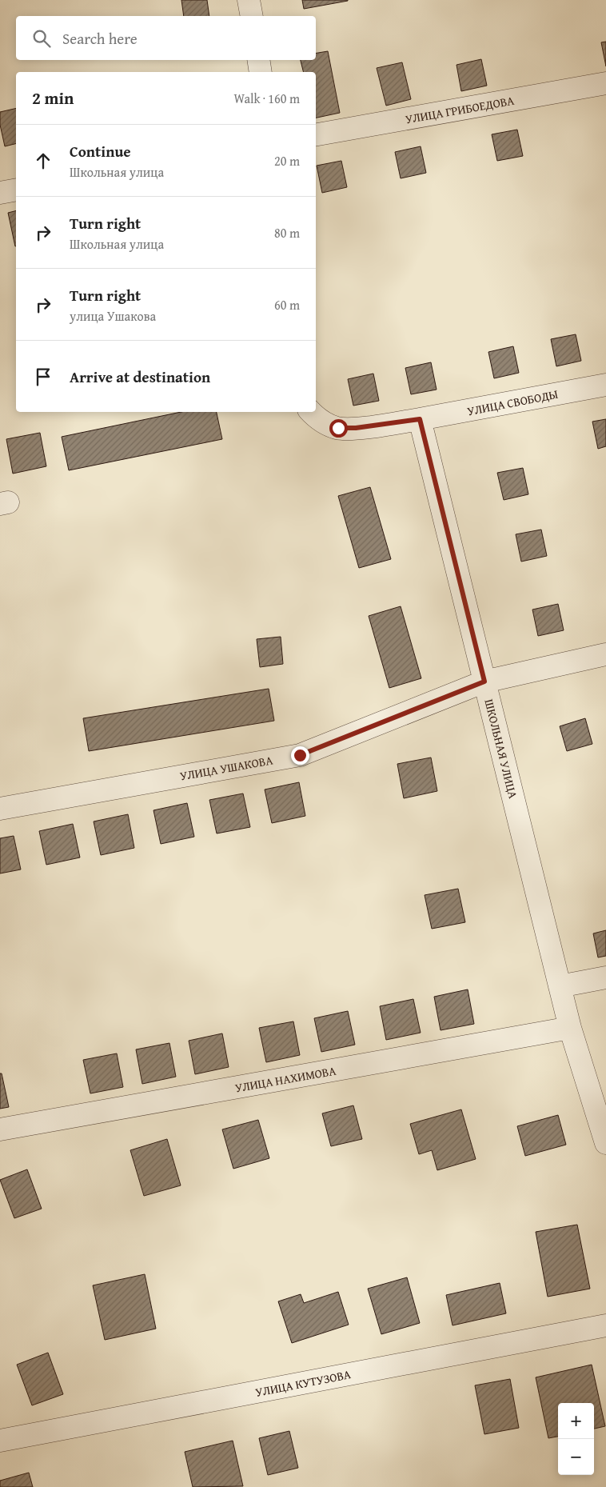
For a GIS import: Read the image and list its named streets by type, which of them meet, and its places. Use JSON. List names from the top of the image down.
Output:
{
  "streets": {
    "street": [
      "УЛИЦА ГРИБОЕДОВА",
      "УЛИЦА СВОБОДЫ",
      "ШКОЛЬНАЯ УЛИЦА",
      "УЛИЦА УШАКОВА",
      "УЛИЦА НАХИМОВА",
      "УЛИЦА КУТУЗОВА"
    ]
  },
  "crossings": [
    ["УЛИЦА СВОБОДЫ", "ШКОЛЬНАЯ УЛИЦА"],
    ["ШКОЛЬНАЯ УЛИЦА", "УЛИЦА УШАКОВА"],
    ["ШКОЛЬНАЯ УЛИЦА", "УЛИЦА НАХИМОВА"]
  ],
  "page": {
    "search": "Search here",
    "heading": ["2 min", "Walk · 160 m"],
    "list": [
      ["Continue", "Школьная улица", "20 m"],
      ["Turn right", "Школьная улица", "80 m"],
      ["Turn right", "улица Ушакова", "60 m"],
      "Arrive at destination"
    ],
    "map_buttons": ["+", "−"]
  }
}
